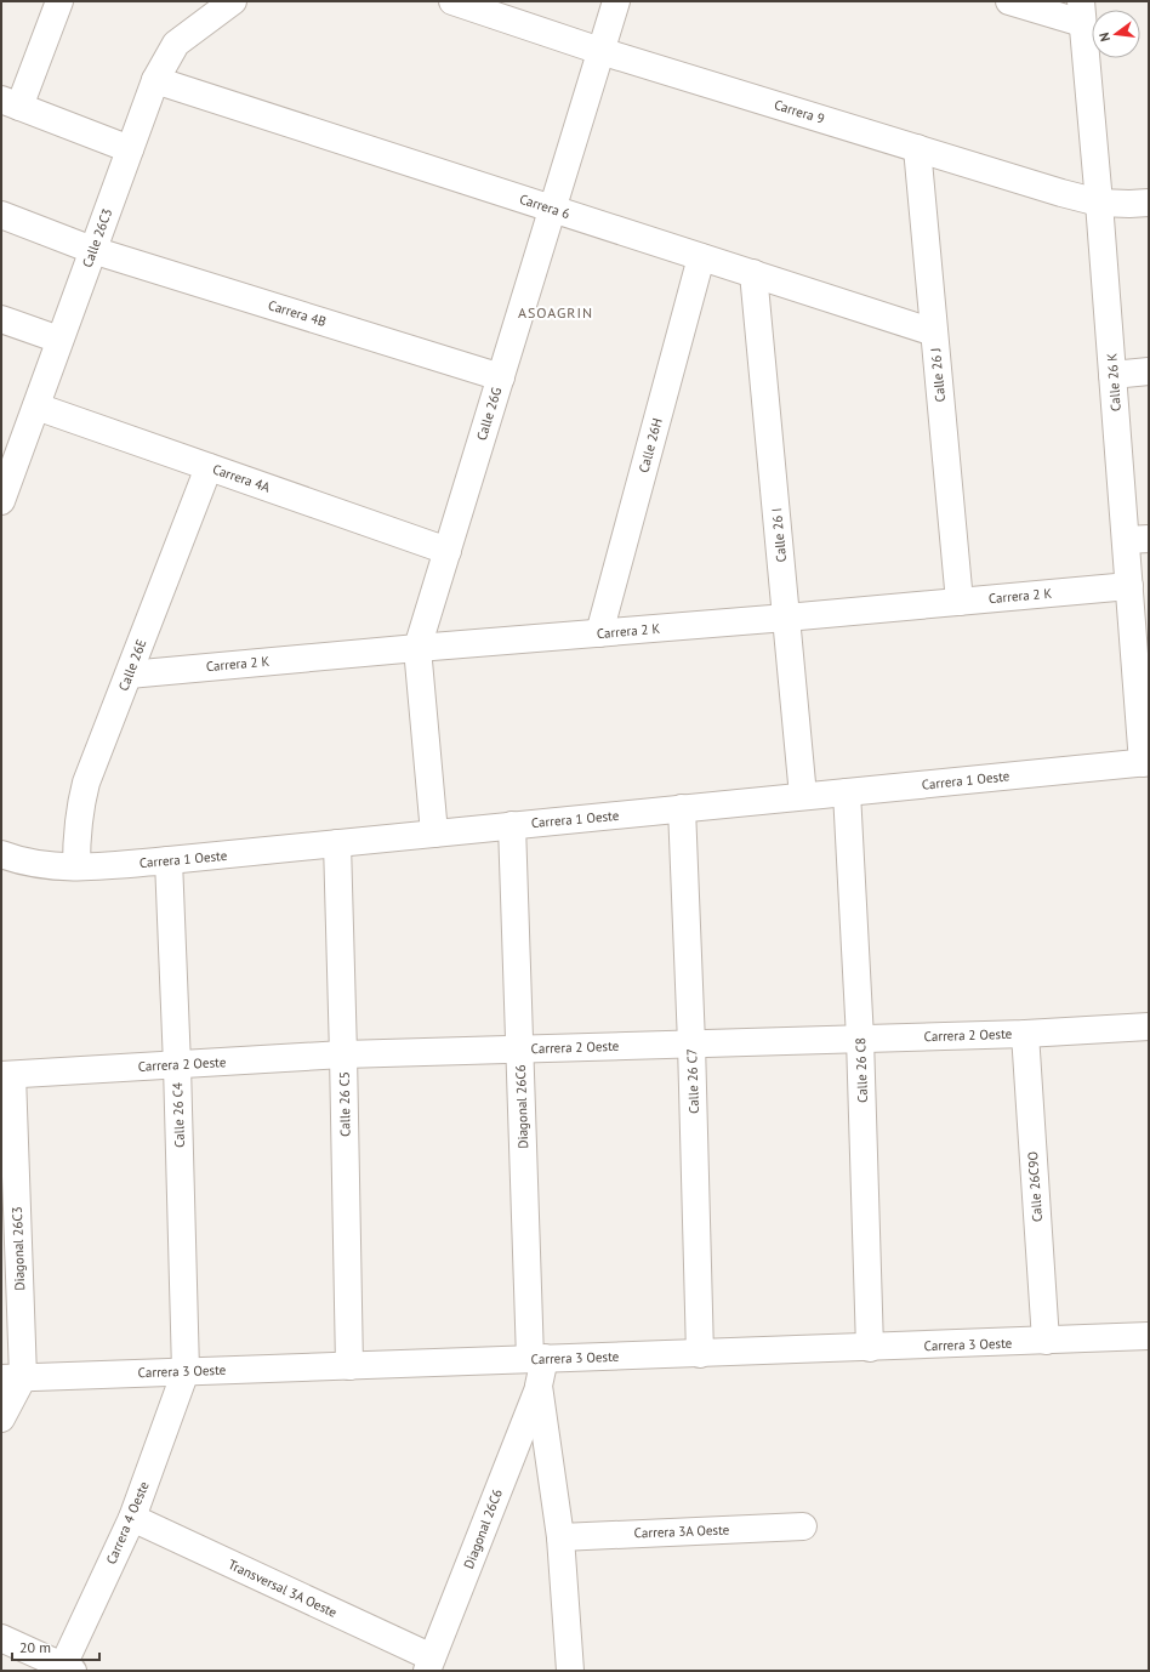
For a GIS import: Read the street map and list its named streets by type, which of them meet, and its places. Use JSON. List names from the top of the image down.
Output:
{
  "streets": {
    "street": [
      "Carrera 9",
      "Carrera 6",
      "Calle 26C3",
      "Carrera 4B",
      "Calle 26 J",
      "Calle 26 K",
      "Calle 26G",
      "Calle 26H",
      "Carrera 4A",
      "Calle 26 I",
      "Carrera 2 K",
      "Calle 26E",
      "Carrera 1 Oeste",
      "Carrera 2 Oeste",
      "Calle 26 C8",
      "Calle 26 C7",
      "Calle 26 C5",
      "Diagonal 26C6",
      "Calle 26 C4",
      "Calle 26C9O",
      "Diagonal 26C3",
      "Carrera 3 Oeste",
      "Carrera 4 Oeste",
      "Carrera 3A Oeste",
      "Transversal 3A Oeste"
    ]
  },
  "crossings": [
    ["Carrera 9", "Calle 26 J"],
    ["Carrera 9", "Calle 26 K"],
    ["Carrera 9", "Calle 26G"],
    ["Carrera 6", "Calle 26C3"],
    ["Carrera 6", "Calle 26 J"],
    ["Carrera 6", "Calle 26G"],
    ["Carrera 6", "Calle 26H"],
    ["Carrera 6", "Calle 26 I"],
    ["Calle 26C3", "Carrera 4B"],
    ["Calle 26C3", "Carrera 4A"],
    ["Carrera 4B", "Calle 26G"],
    ["Calle 26 J", "Carrera 2 K"],
    ["Calle 26 K", "Carrera 2 K"],
    ["Calle 26 K", "Carrera 1 Oeste"],
    ["Calle 26G", "Carrera 4A"],
    ["Calle 26G", "Carrera 2 K"],
    ["Calle 26G", "Carrera 1 Oeste"],
    ["Calle 26H", "Carrera 2 K"],
    ["Carrera 4A", "Calle 26E"],
    ["Calle 26 I", "Carrera 2 K"],
    ["Calle 26 I", "Carrera 1 Oeste"],
    ["Carrera 2 K", "Calle 26E"],
    ["Calle 26E", "Carrera 1 Oeste"],
    ["Carrera 1 Oeste", "Calle 26 C8"],
    ["Carrera 1 Oeste", "Calle 26 C7"],
    ["Carrera 1 Oeste", "Calle 26 C5"],
    ["Carrera 1 Oeste", "Diagonal 26C6"],
    ["Carrera 1 Oeste", "Calle 26 C4"],
    ["Carrera 2 Oeste", "Calle 26 C8"],
    ["Carrera 2 Oeste", "Calle 26 C7"],
    ["Carrera 2 Oeste", "Calle 26 C5"],
    ["Carrera 2 Oeste", "Diagonal 26C6"],
    ["Carrera 2 Oeste", "Calle 26 C4"],
    ["Carrera 2 Oeste", "Calle 26C9O"],
    ["Carrera 2 Oeste", "Diagonal 26C3"],
    ["Calle 26 C8", "Carrera 3 Oeste"],
    ["Calle 26 C7", "Carrera 3 Oeste"],
    ["Calle 26 C5", "Carrera 3 Oeste"],
    ["Diagonal 26C6", "Carrera 3 Oeste"],
    ["Diagonal 26C6", "Carrera 3A Oeste"],
    ["Diagonal 26C6", "Transversal 3A Oeste"],
    ["Calle 26 C4", "Carrera 3 Oeste"],
    ["Calle 26 C4", "Carrera 4 Oeste"],
    ["Calle 26C9O", "Carrera 3 Oeste"],
    ["Diagonal 26C3", "Carrera 3 Oeste"],
    ["Carrera 3 Oeste", "Carrera 4 Oeste"],
    ["Carrera 4 Oeste", "Transversal 3A Oeste"]
  ],
  "districts": ["ASOAGRIN"],
  "scale_bar": "20 m",
  "north": "left"
}
